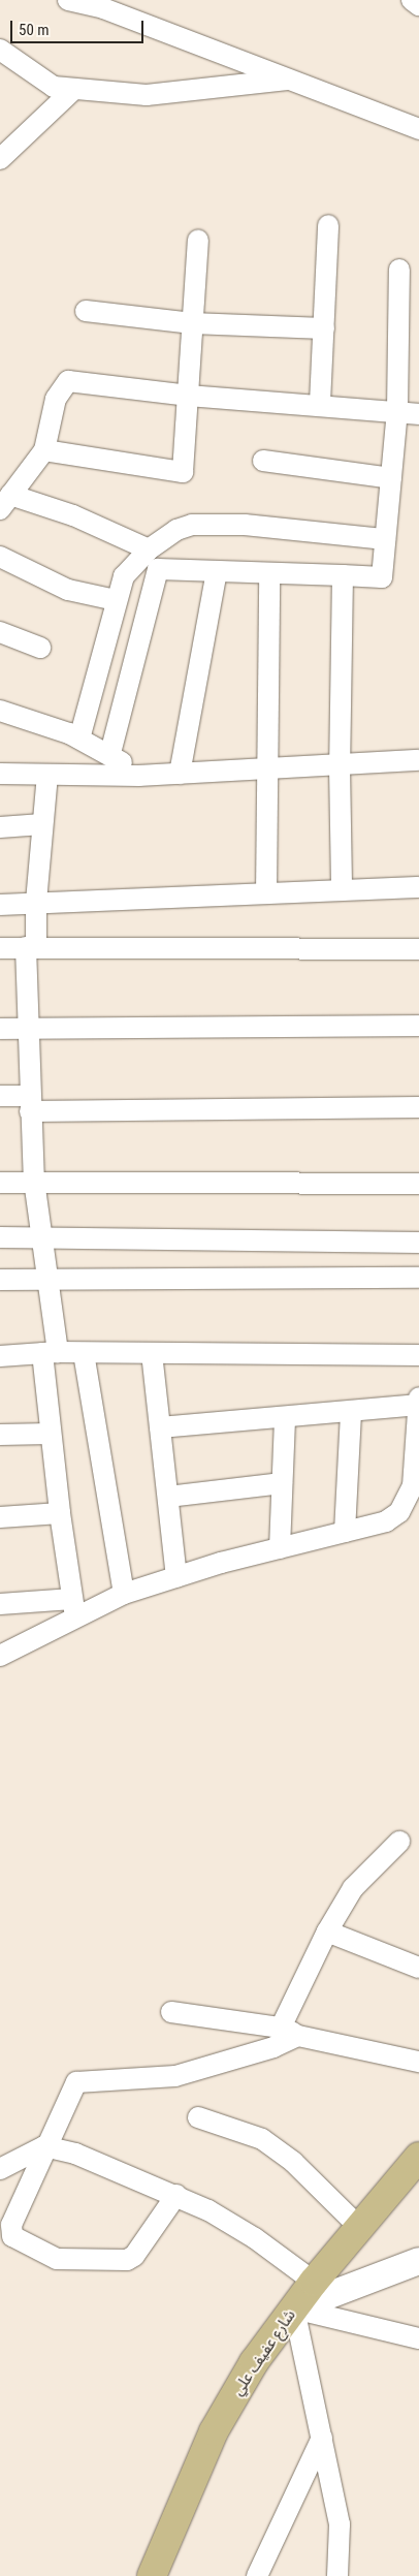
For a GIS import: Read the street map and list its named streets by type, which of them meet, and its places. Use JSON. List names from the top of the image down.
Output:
{
  "streets": {
    "main road": ["شارع عفيف علي"]
  },
  "scale_bar": "50 m"
}
